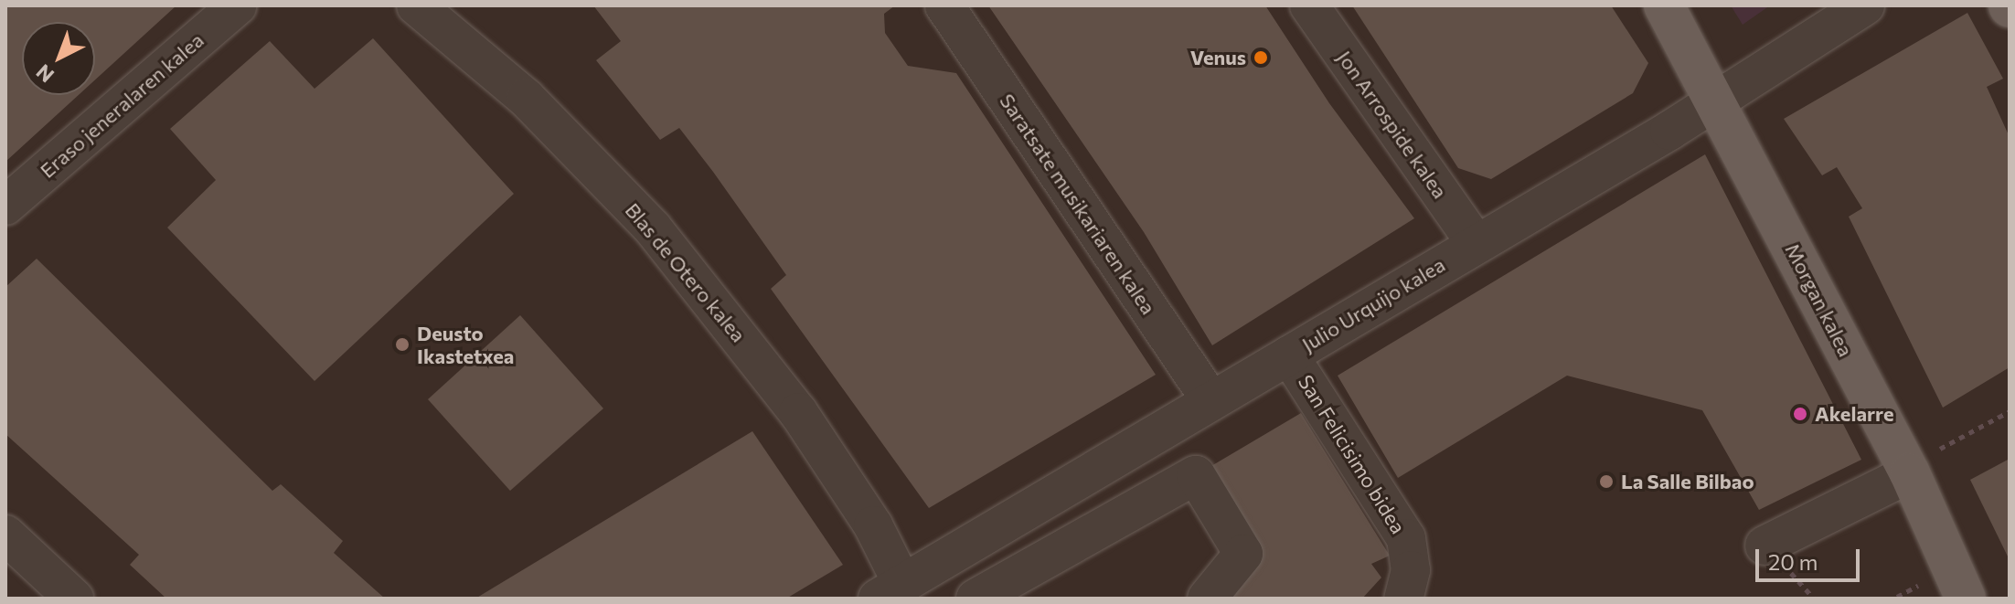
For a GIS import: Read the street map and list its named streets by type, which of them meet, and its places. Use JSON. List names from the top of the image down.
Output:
{
  "streets": {
    "main road": ["Morgan kalea"],
    "street": [
      "Eraso jeneralaren kalea",
      "Jon Arrospide kalea",
      "Saratsate musikariaren kalea",
      "Blas de Otero kalea",
      "Julio Urquijo kalea",
      "San Felicisimo bidea"
    ]
  },
  "crossings": [
    ["Jon Arrospide kalea", "Julio Urquijo kalea"],
    ["Saratsate musikariaren kalea", "Julio Urquijo kalea"],
    ["Blas de Otero kalea", "Julio Urquijo kalea"],
    ["Morgan kalea", "Julio Urquijo kalea"],
    ["Julio Urquijo kalea", "San Felicisimo bidea"]
  ],
  "places": [
    "Venus",
    "Deusto Ikastetxea",
    "Akelarre",
    "La Salle Bilbao"
  ],
  "scale_bar": "20 m",
  "north": "bottom left"
}
